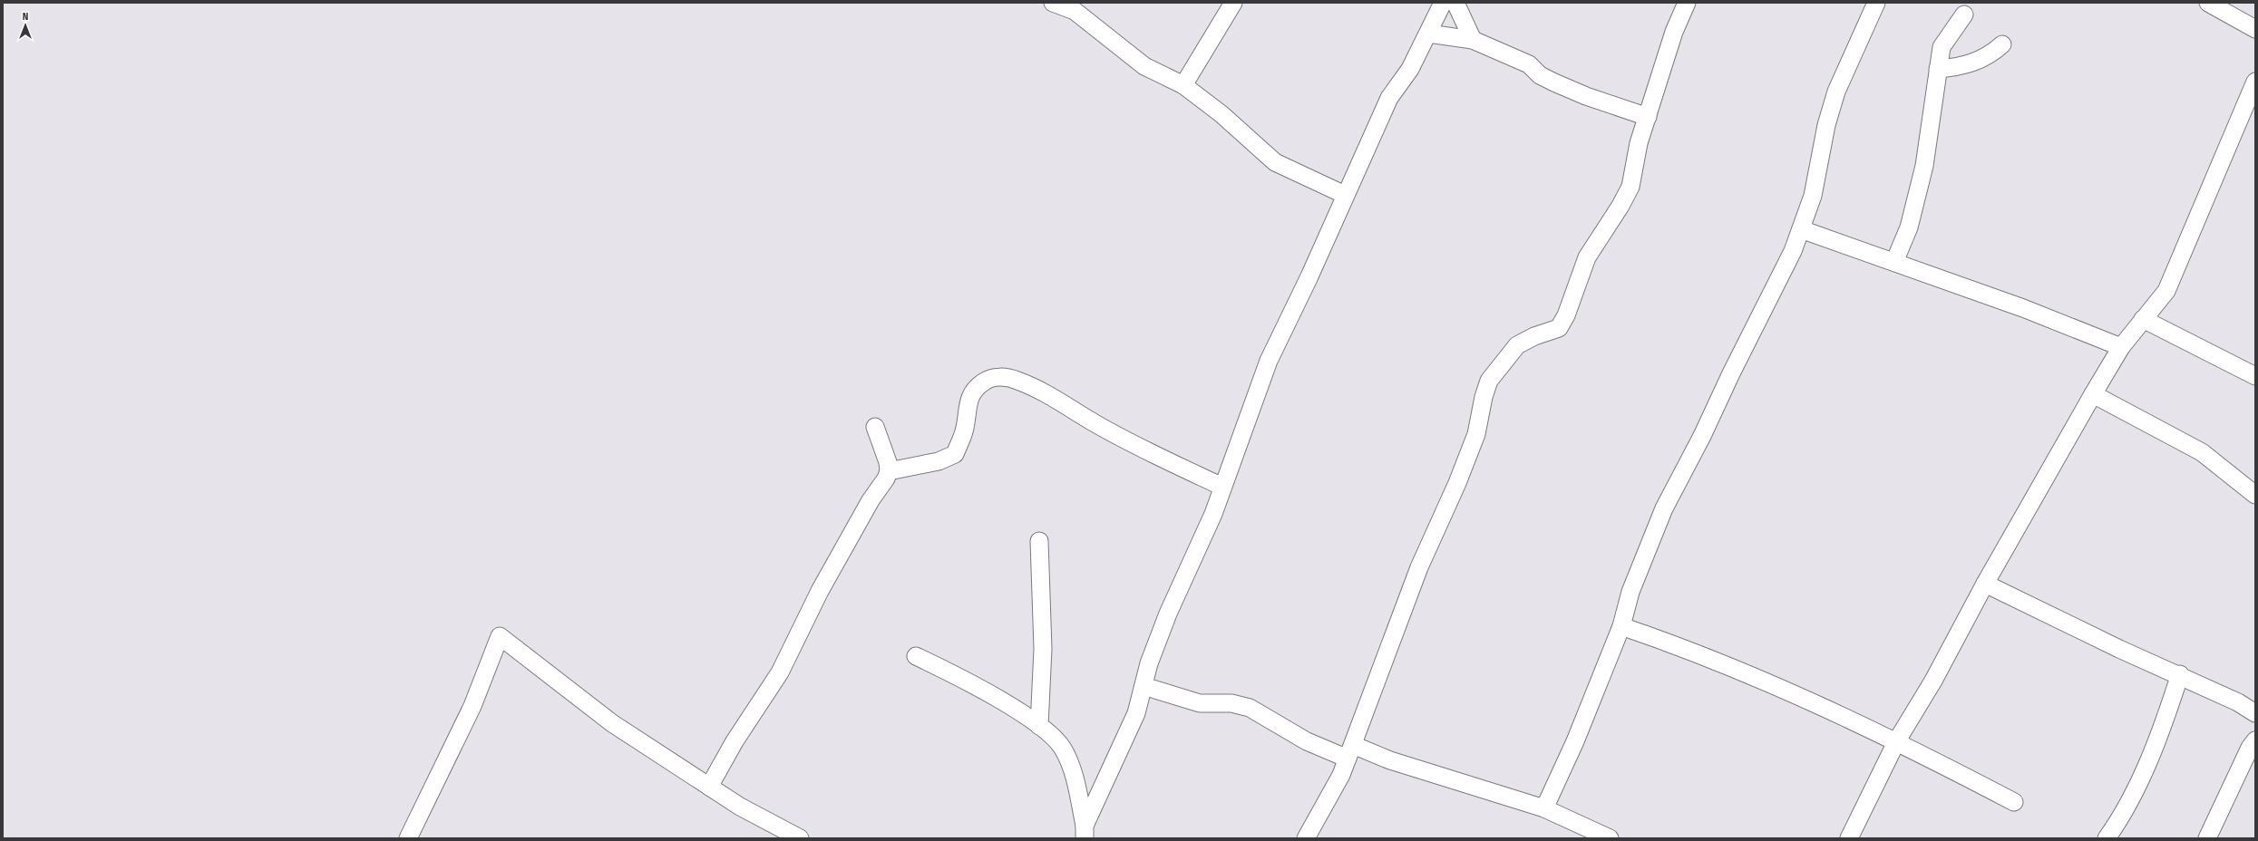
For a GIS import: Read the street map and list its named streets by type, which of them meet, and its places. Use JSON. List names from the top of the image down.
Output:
{
  "north": "top"
}
